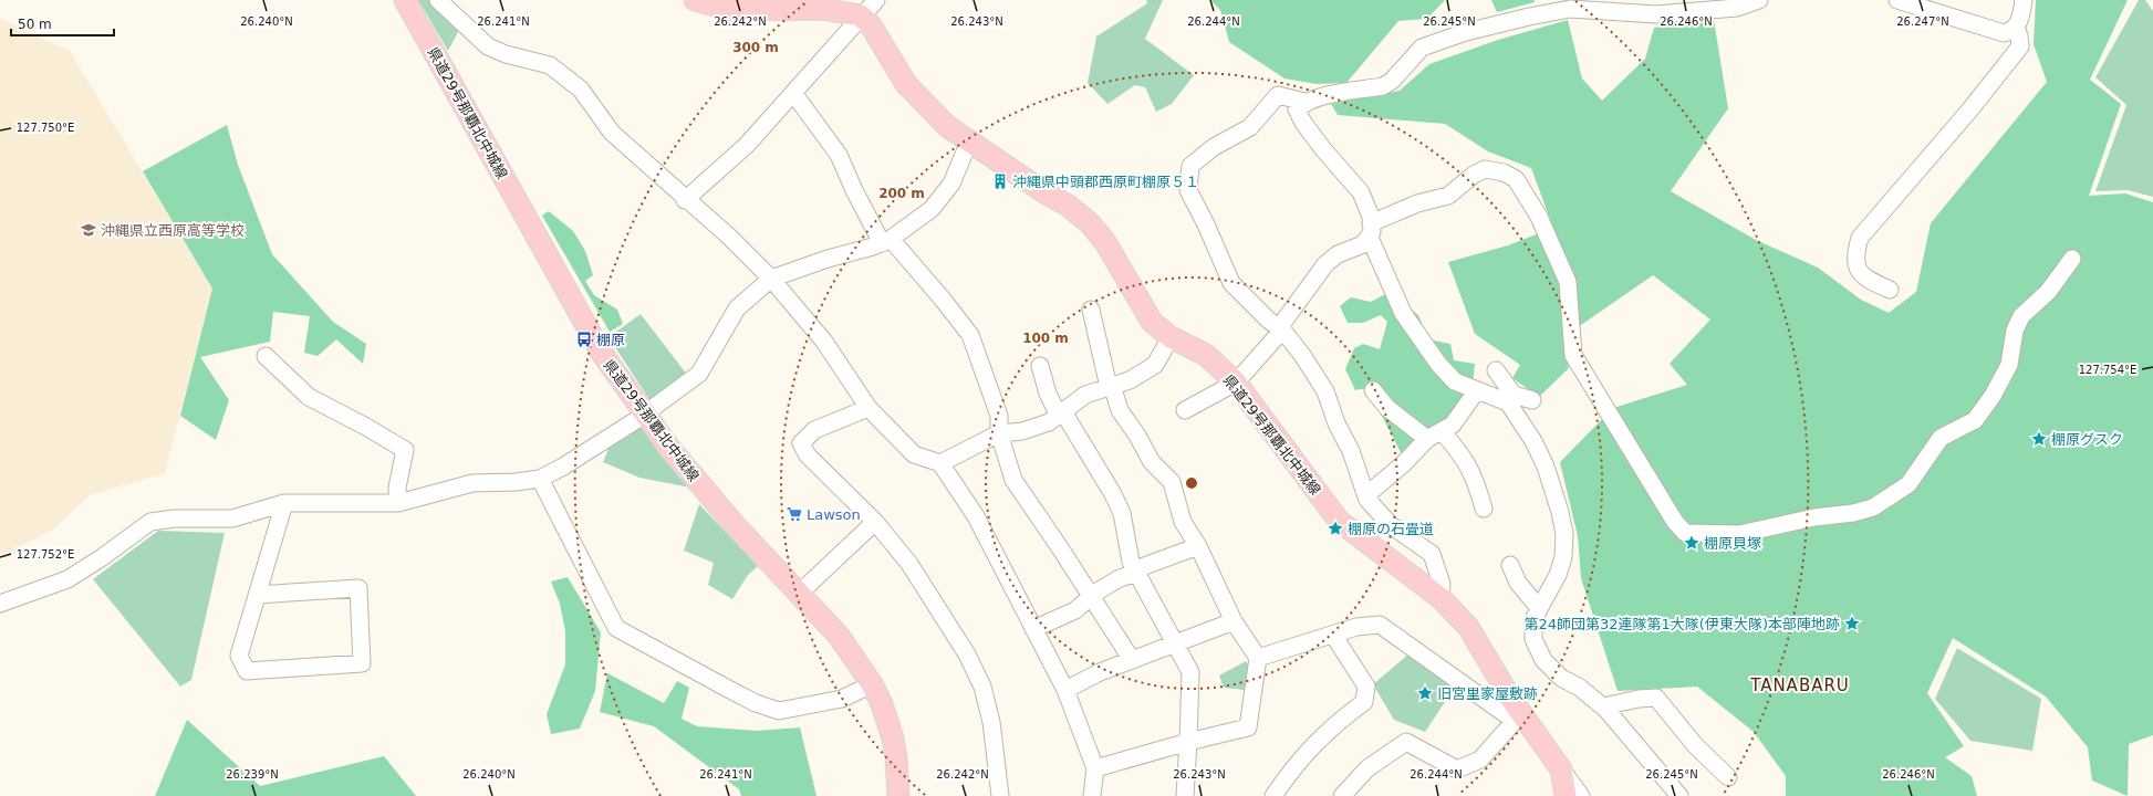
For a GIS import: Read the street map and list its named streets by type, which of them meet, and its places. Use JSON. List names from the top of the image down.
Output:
{
  "streets": {
    "main road": ["県道29号那覇北中城線"]
  },
  "districts": ["TANABARU"],
  "places": {
    "building": ["沖縄県中頭郡西原町棚原５１"],
    "school or university": ["沖縄県立西原高等学校"],
    "bus stop": ["棚原"],
    "place": [
      "棚原グスク",
      "棚原の石畳道",
      "棚原貝塚",
      "第24師団第32連隊第1大隊(伊東大隊)本部陣地跡",
      "旧宮里家屋敷跡"
    ],
    "supermarket": ["Lawson"]
  },
  "scale_bar": "50 m",
  "coordinates": [
    "26.240°N",
    "26.241°N",
    "26.242°N",
    "26.243°N",
    "26.244°N",
    "26.245°N",
    "26.246°N",
    "26.247°N",
    "127.750°E",
    "127.754°E",
    "127.752°E",
    "26.239°N"
  ],
  "rings": ["300 m", "200 m", "100 m"]
}
